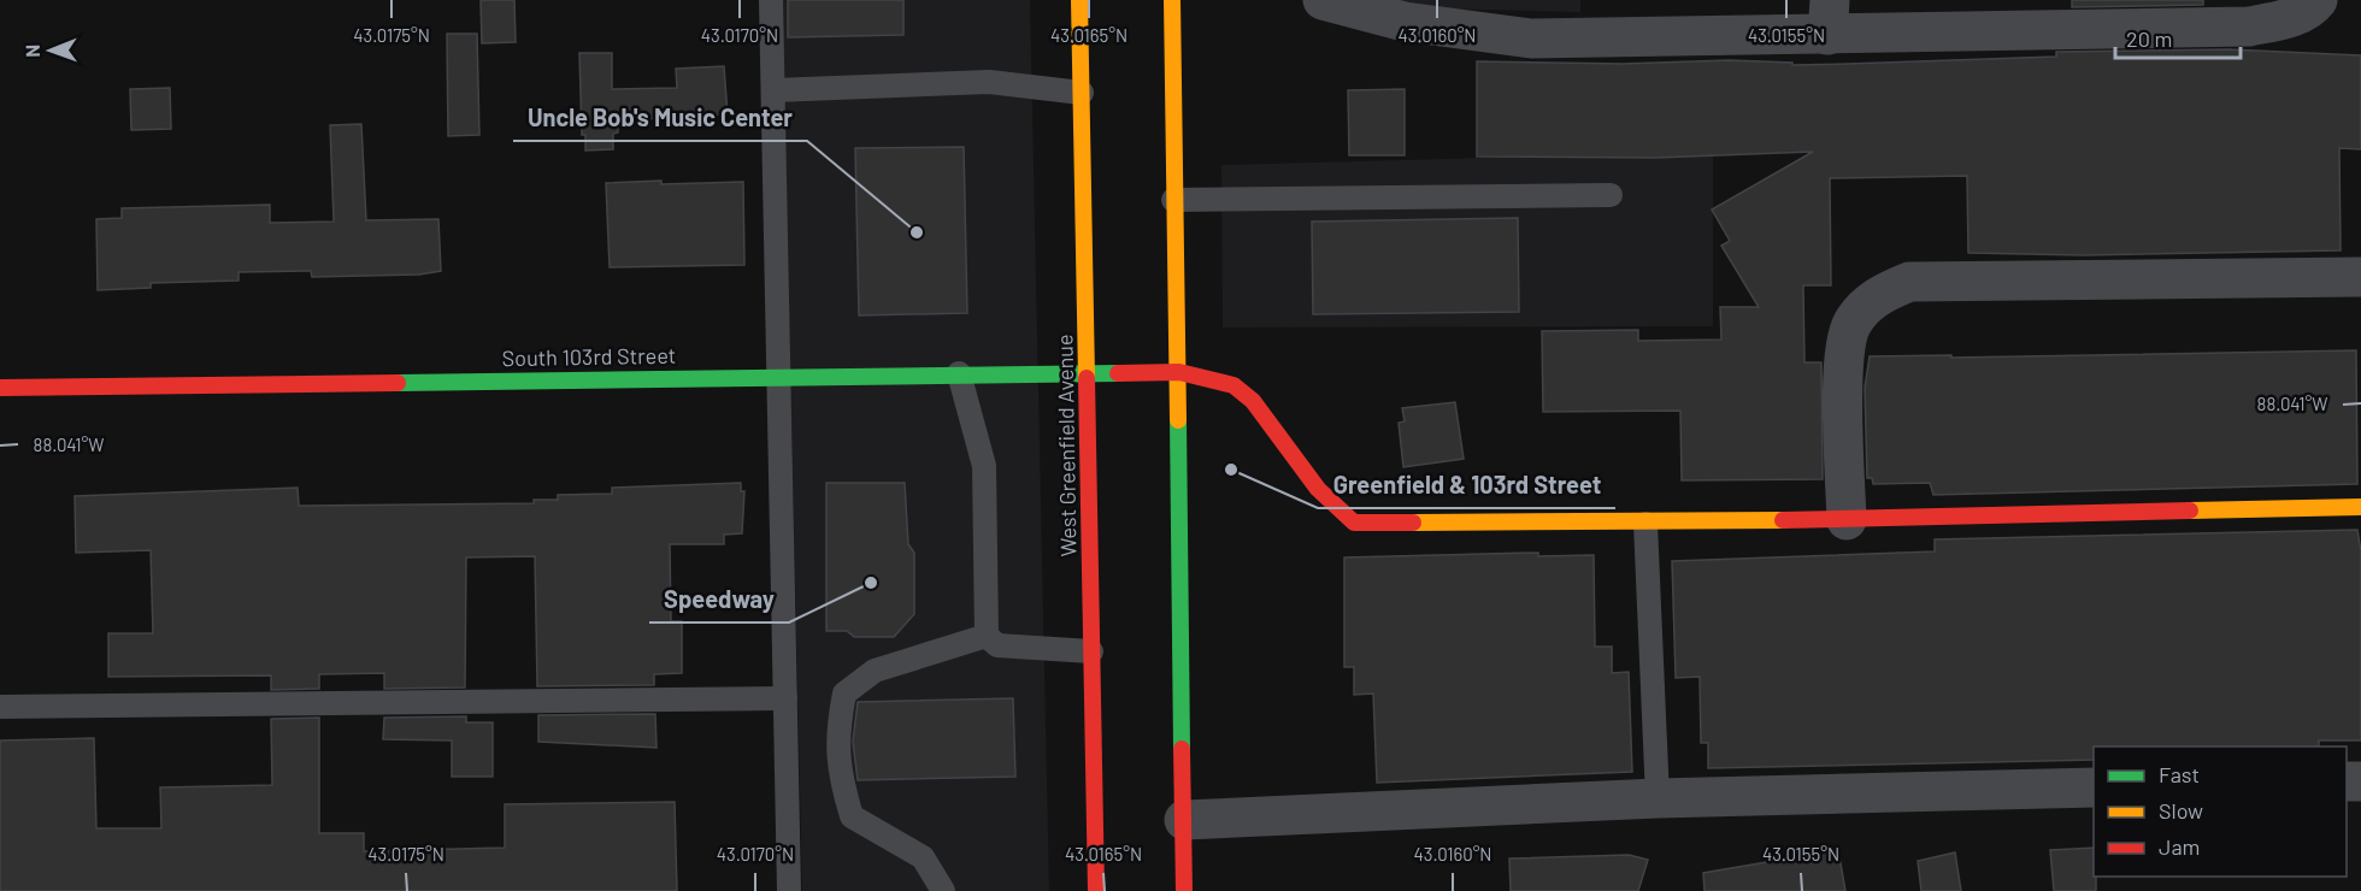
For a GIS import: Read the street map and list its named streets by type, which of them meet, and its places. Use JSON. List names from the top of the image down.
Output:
{
  "streets": {
    "street": ["South 103rd Street", "West Greenfield Avenue"]
  },
  "crossings": [
    ["South 103rd Street", "West Greenfield Avenue"]
  ],
  "places": ["Uncle Bob's Music Center", "Greenfield & 103rd Street", "Speedway"],
  "legend": ["Fast", "Slow", "Jam"],
  "scale_bar": "20 m",
  "north": "left",
  "coordinates": [
    "43.0175°N",
    "43.0170°N",
    "43.0165°N",
    "43.0160°N",
    "43.0155°N",
    "88.041°W"
  ]
}
